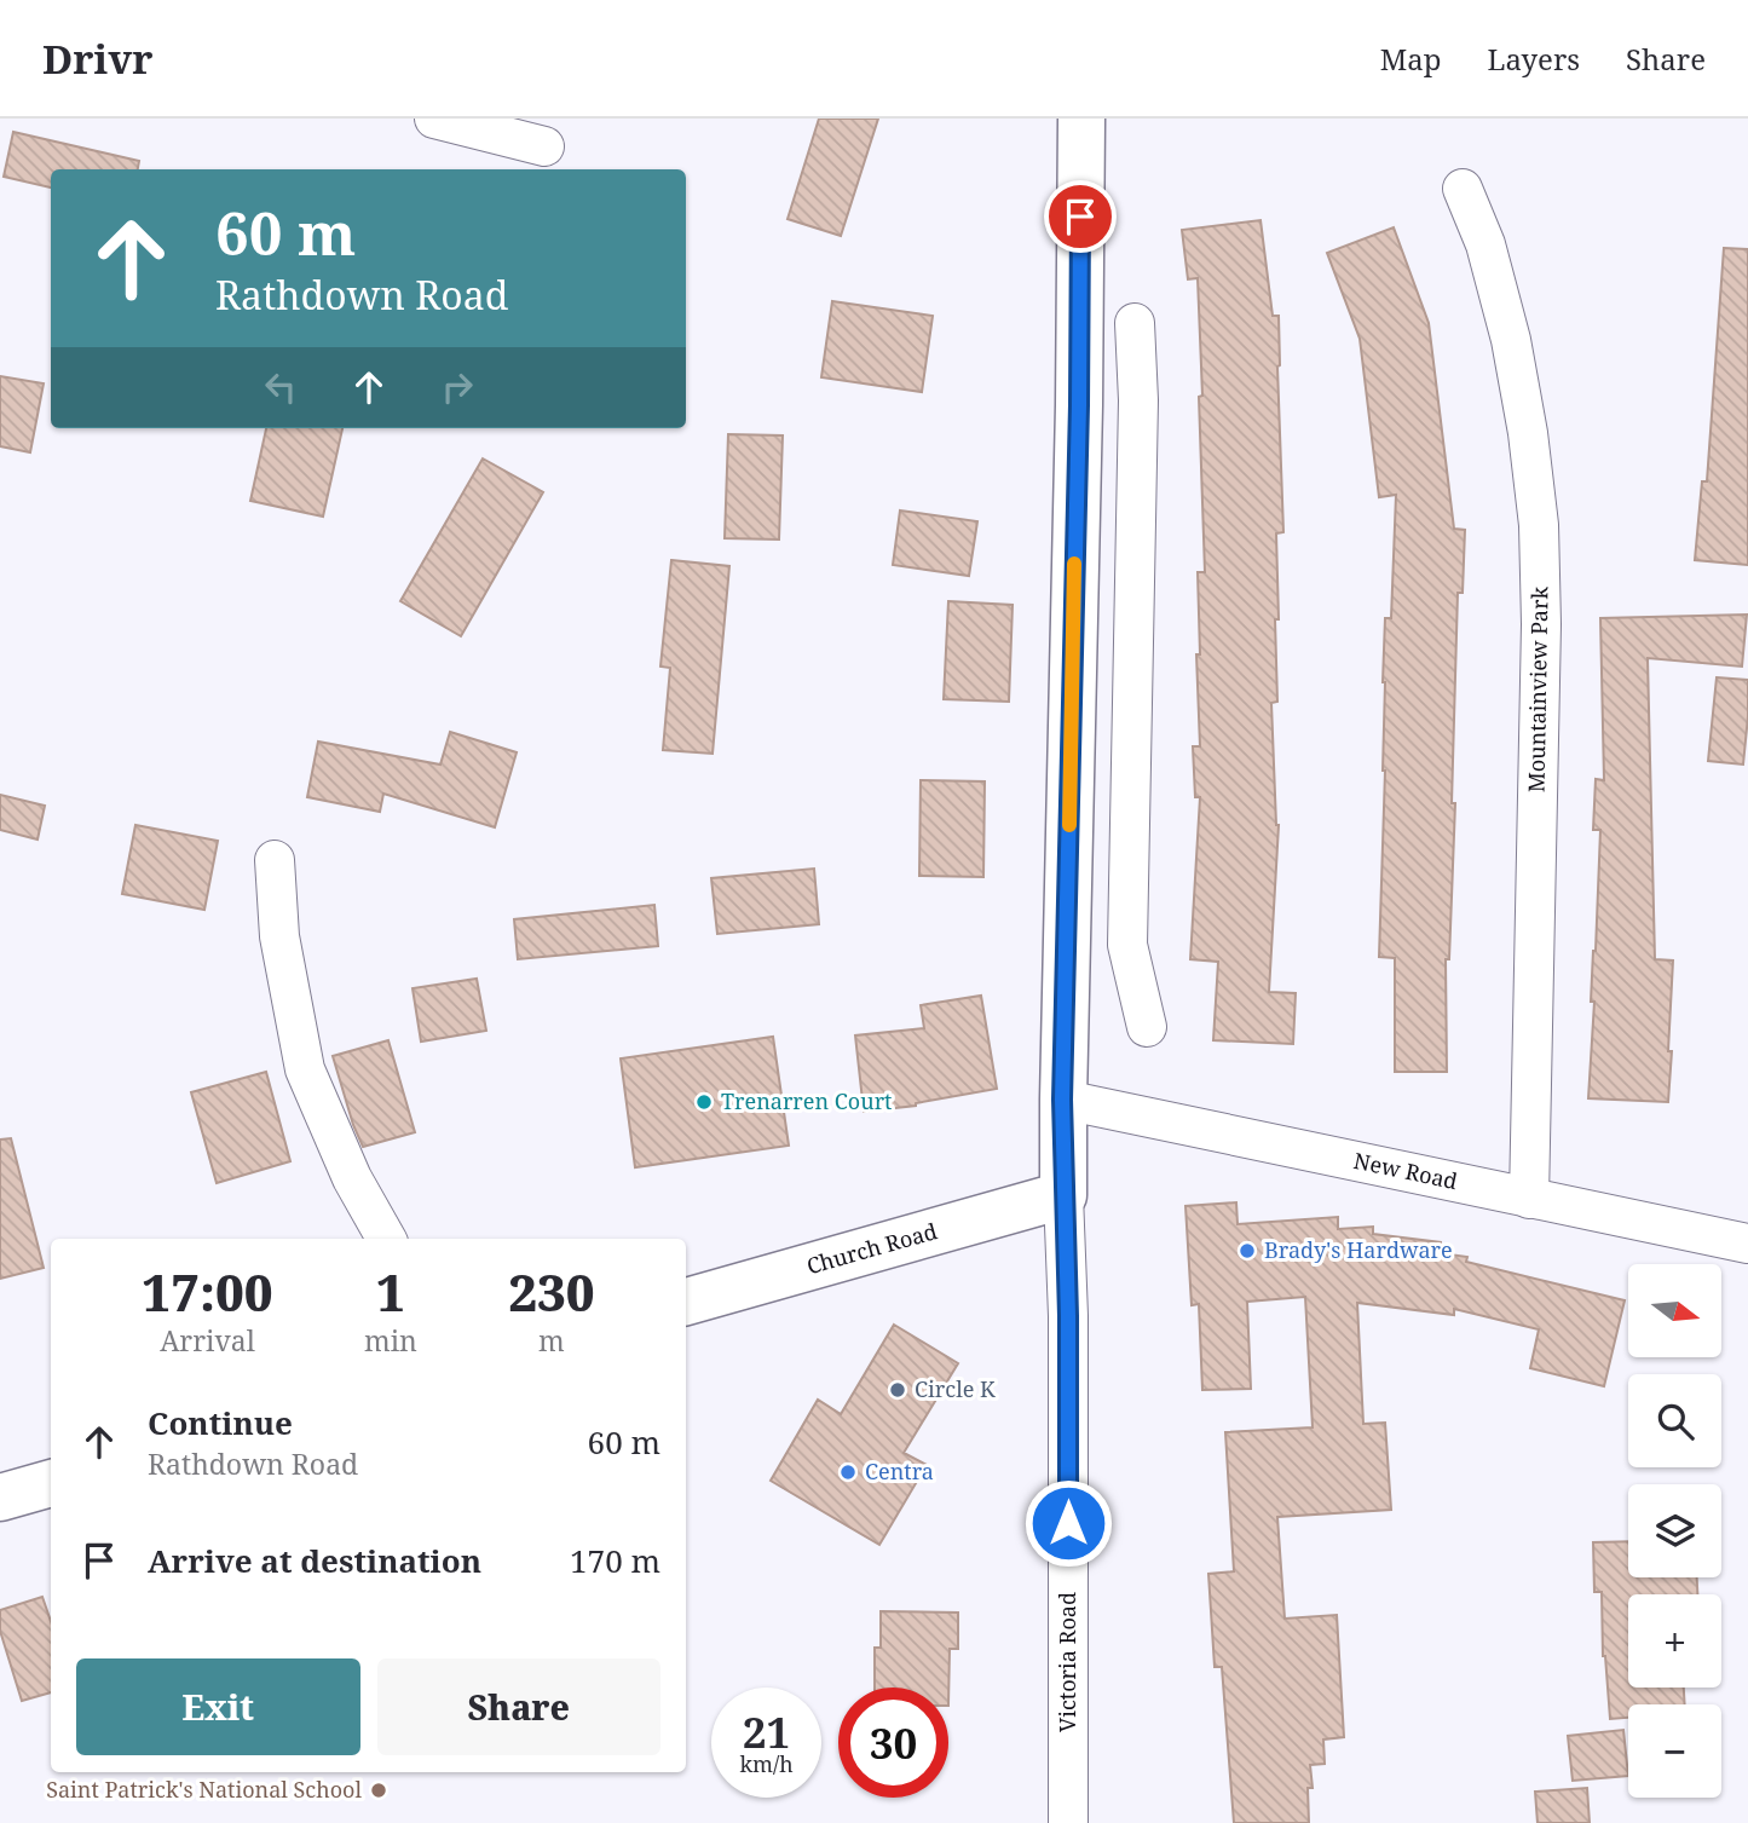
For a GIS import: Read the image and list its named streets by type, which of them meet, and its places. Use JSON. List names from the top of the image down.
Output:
{
  "streets": {
    "main road": ["Church Road"],
    "street": ["Mountainview Park", "New Road", "Victoria Road"]
  },
  "crossings": [
    ["Mountainview Park", "New Road"],
    ["Church Road", "Victoria Road"]
  ],
  "places": [
    "Trenarren Court",
    "Brady's Hardware",
    "Circle K",
    "Centra",
    "Saint Patrick's National School"
  ],
  "north": "right",
  "page": {
    "header": "Drivr",
    "nav": ["Map", "Layers", "Share"],
    "turn": ["60 m", "Rathdown Road"],
    "eta": [
      "17:00",
      "Arrival",
      "1",
      "min",
      "230",
      "m"
    ],
    "map_buttons": ["+", "−"],
    "list": [
      {
        "name": "Continue",
        "note": "Rathdown Road",
        "value": "60 m"
      },
      {
        "name": "Arrive at destination",
        "value": "170 m"
      }
    ],
    "buttons": ["Exit", "Share"],
    "speed": "21 km/h",
    "limit": "30"
  }
}
